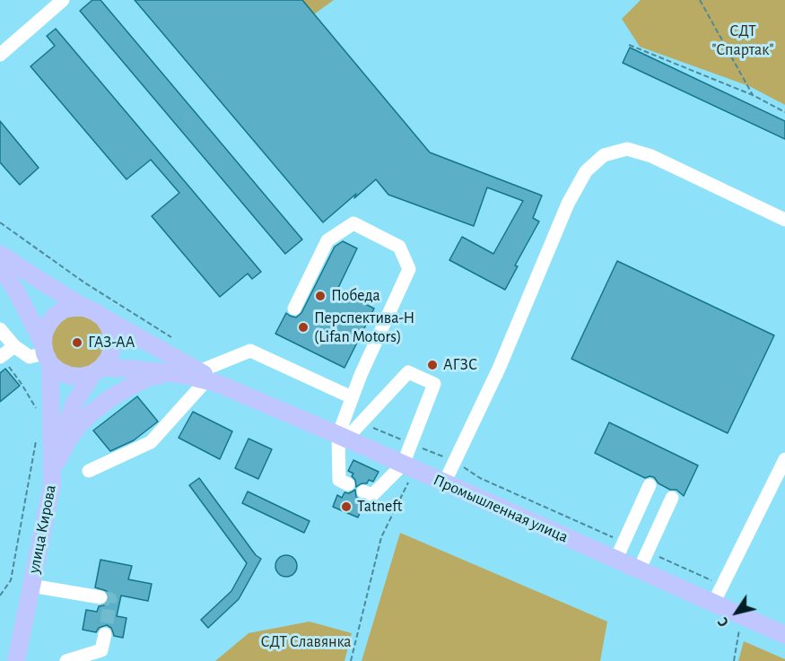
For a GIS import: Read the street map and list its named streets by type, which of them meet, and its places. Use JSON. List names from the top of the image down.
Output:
{
  "streets": {
    "main road": ["Промышленная улица", "улица Кирова"]
  },
  "parks": ["СДТ \"Спартак\"", "СДТ Славянка"],
  "places": [
    "Победа",
    "Перспектива-Н (Lifan Motors)",
    "ГАЗ-АА",
    "АГЗС",
    "Tatneft"
  ],
  "north": "bottom left"
}
